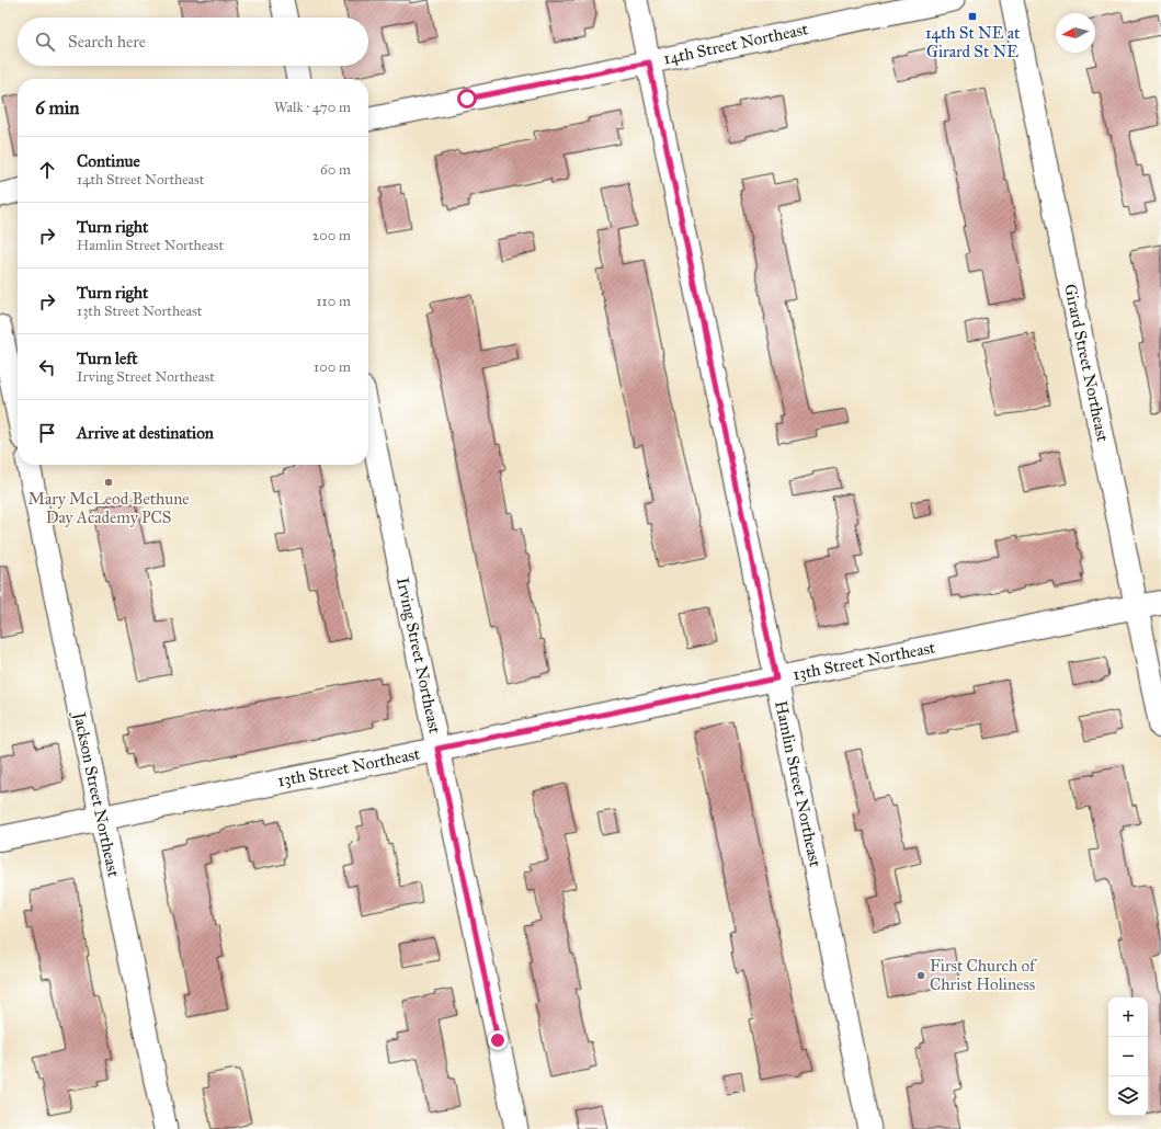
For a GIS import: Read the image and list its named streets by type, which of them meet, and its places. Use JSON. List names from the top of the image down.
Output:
{
  "streets": {
    "street": [
      "14th Street Northeast",
      "Girard Street Northeast",
      "Irving Street Northeast",
      "13th Street Northeast",
      "Hamlin Street Northeast",
      "Jackson Street Northeast"
    ]
  },
  "crossings": [
    ["14th Street Northeast", "Hamlin Street Northeast"],
    ["Girard Street Northeast", "13th Street Northeast"],
    ["Irving Street Northeast", "13th Street Northeast"],
    ["13th Street Northeast", "Hamlin Street Northeast"],
    ["13th Street Northeast", "Jackson Street Northeast"]
  ],
  "places": {
    "transit": ["14th St NE at Girard St NE"],
    "other": ["Mary McLeod Bethune Day Academy PCS", "First Church of Christ Holiness"]
  },
  "north": "left",
  "page": {
    "search": "Search here",
    "heading": ["6 min", "Walk · 470 m"],
    "list": [
      ["Continue", "14th Street Northeast", "60 m"],
      ["Turn right", "Hamlin Street Northeast", "200 m"],
      ["Turn right", "13th Street Northeast", "110 m"],
      ["Turn left", "Irving Street Northeast", "100 m"],
      "Arrive at destination"
    ],
    "map_buttons": ["+", "−"]
  }
}
